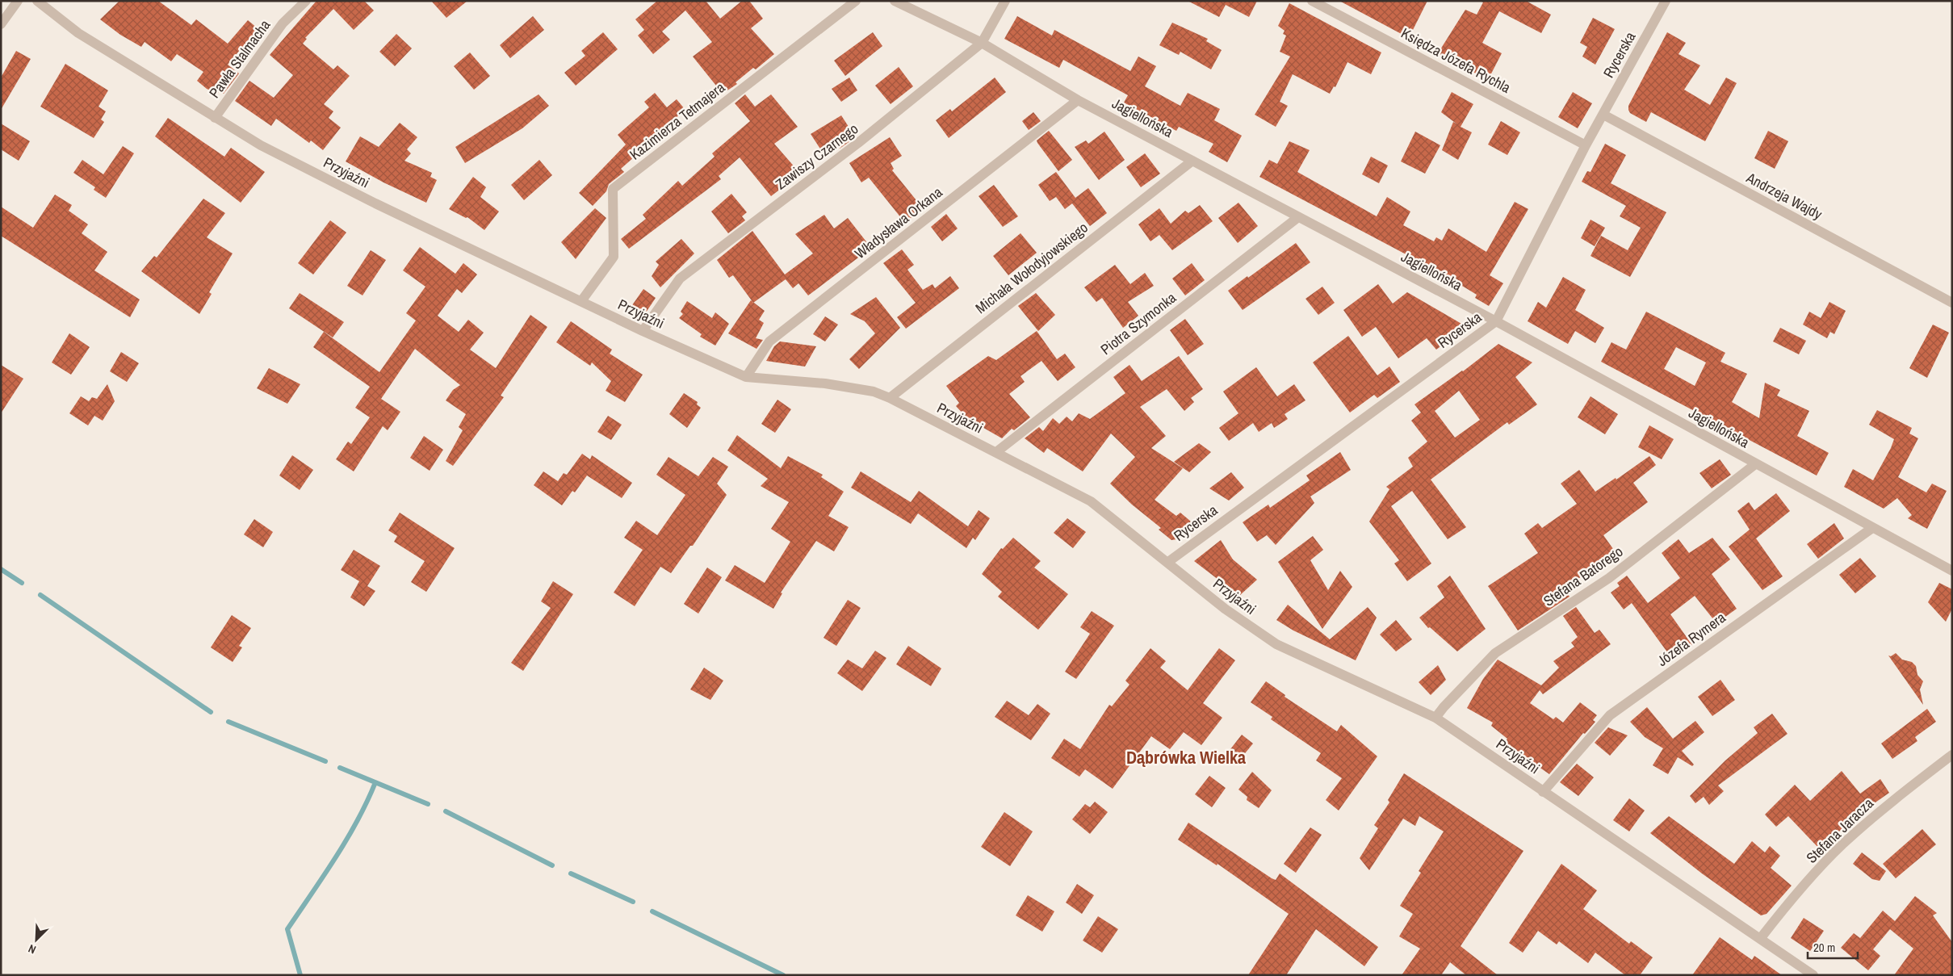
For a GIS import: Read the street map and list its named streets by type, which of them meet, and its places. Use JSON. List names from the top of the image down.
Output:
{
  "streets": {
    "street": [
      "Rycerska",
      "Pawła Stalmacha",
      "Księdza Józefa Rychla",
      "Jagiellońska",
      "Kazimierza Tetmajera",
      "Zawiszy Czarnego",
      "Przyjaźni",
      "Andrzeja Wajdy",
      "Władysława Orkana",
      "Michała Wołodyjowskiego",
      "Piotra Szymonka",
      "Stefana Batorego",
      "Józefa Rymera",
      "Stefana Jaracza"
    ]
  },
  "crossings": [
    ["Rycerska", "Księdza Józefa Rychla"],
    ["Rycerska", "Jagiellońska"],
    ["Rycerska", "Przyjaźni"],
    ["Rycerska", "Andrzeja Wajdy"],
    ["Pawła Stalmacha", "Przyjaźni"],
    ["Jagiellońska", "Zawiszy Czarnego"],
    ["Jagiellońska", "Władysława Orkana"],
    ["Jagiellońska", "Michała Wołodyjowskiego"],
    ["Jagiellońska", "Piotra Szymonka"],
    ["Jagiellońska", "Stefana Batorego"],
    ["Jagiellońska", "Józefa Rymera"],
    ["Kazimierza Tetmajera", "Przyjaźni"],
    ["Zawiszy Czarnego", "Przyjaźni"],
    ["Przyjaźni", "Władysława Orkana"],
    ["Przyjaźni", "Michała Wołodyjowskiego"],
    ["Przyjaźni", "Piotra Szymonka"],
    ["Przyjaźni", "Stefana Batorego"],
    ["Przyjaźni", "Józefa Rymera"],
    ["Przyjaźni", "Stefana Jaracza"]
  ],
  "districts": ["Dąbrówka Wielka"],
  "scale_bar": "20 m",
  "north": "bottom left"
}
